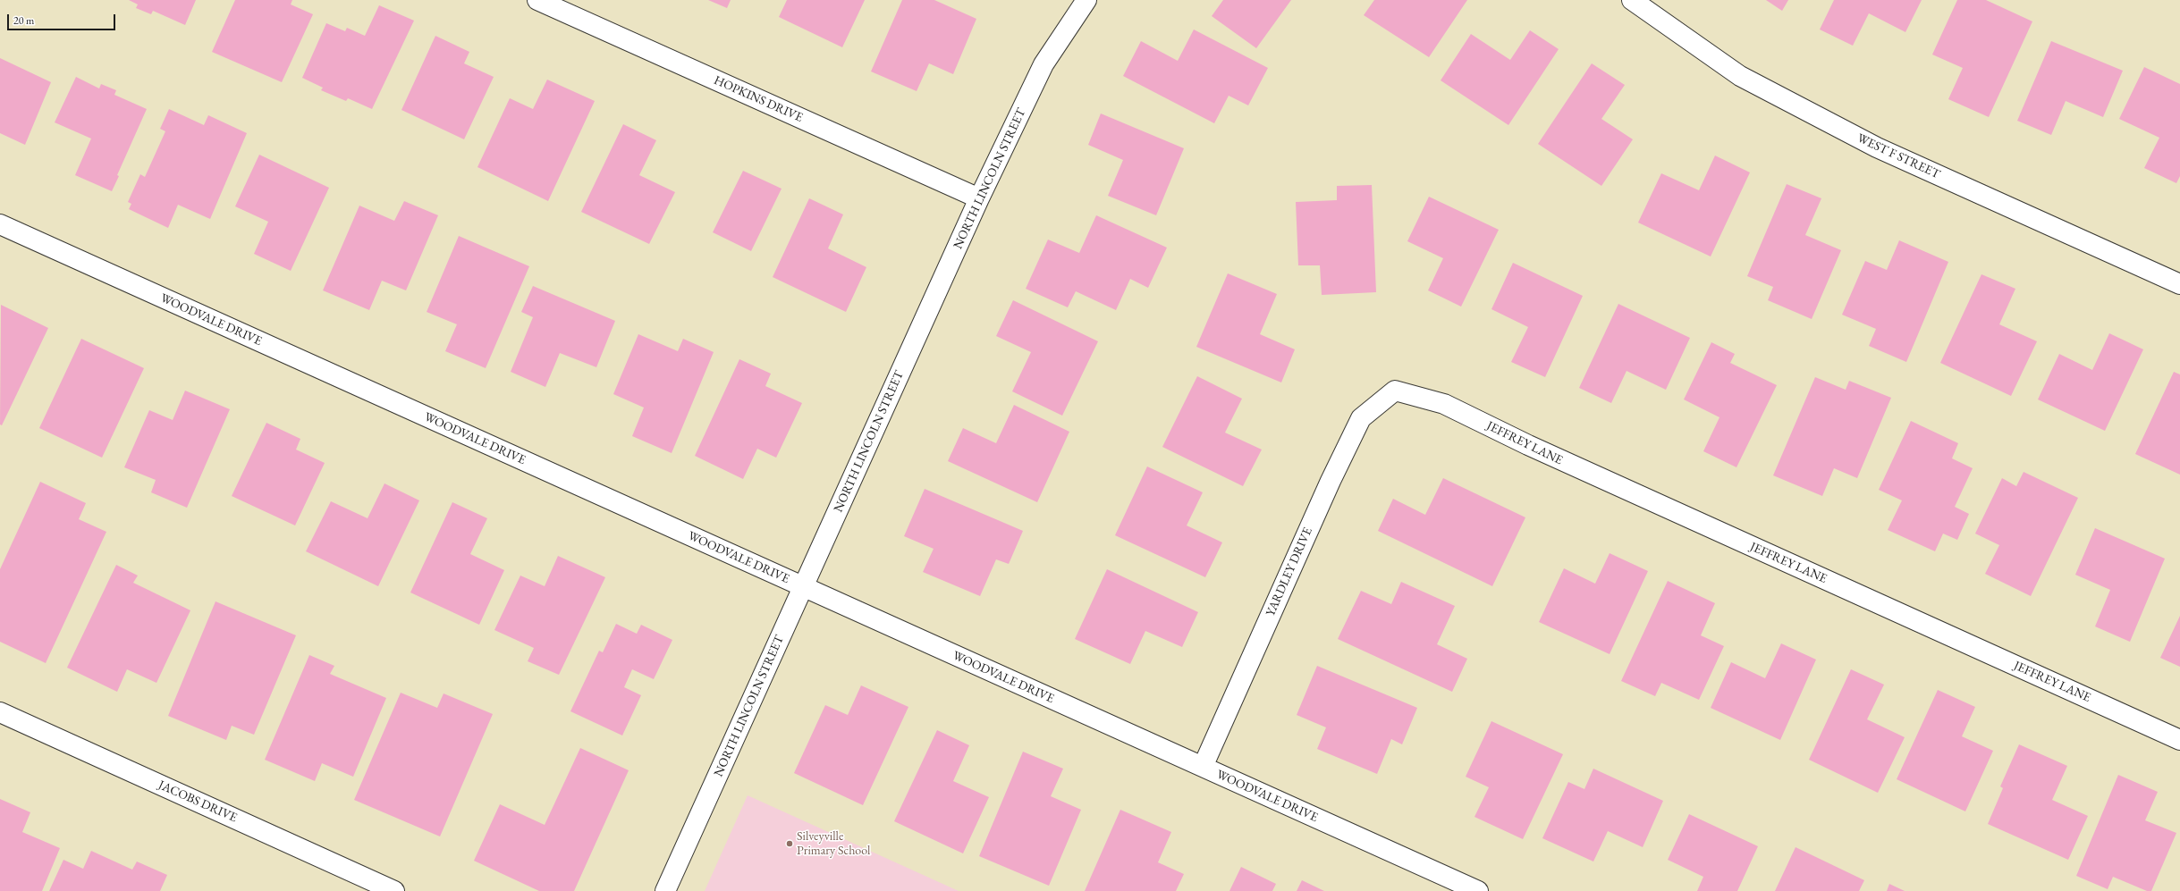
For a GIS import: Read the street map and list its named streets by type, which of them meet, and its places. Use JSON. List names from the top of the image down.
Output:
{
  "streets": {
    "street": [
      "HOPKINS DRIVE",
      "WEST F STREET",
      "NORTH LINCOLN STREET",
      "WOODVALE DRIVE",
      "JEFFREY LANE",
      "YARDLEY DRIVE",
      "JACOBS DRIVE"
    ]
  },
  "crossings": [
    ["HOPKINS DRIVE", "NORTH LINCOLN STREET"],
    ["NORTH LINCOLN STREET", "WOODVALE DRIVE"],
    ["WOODVALE DRIVE", "YARDLEY DRIVE"],
    ["JEFFREY LANE", "YARDLEY DRIVE"]
  ],
  "places": ["Silveyville Primary School"],
  "scale_bar": "20 m"
}
